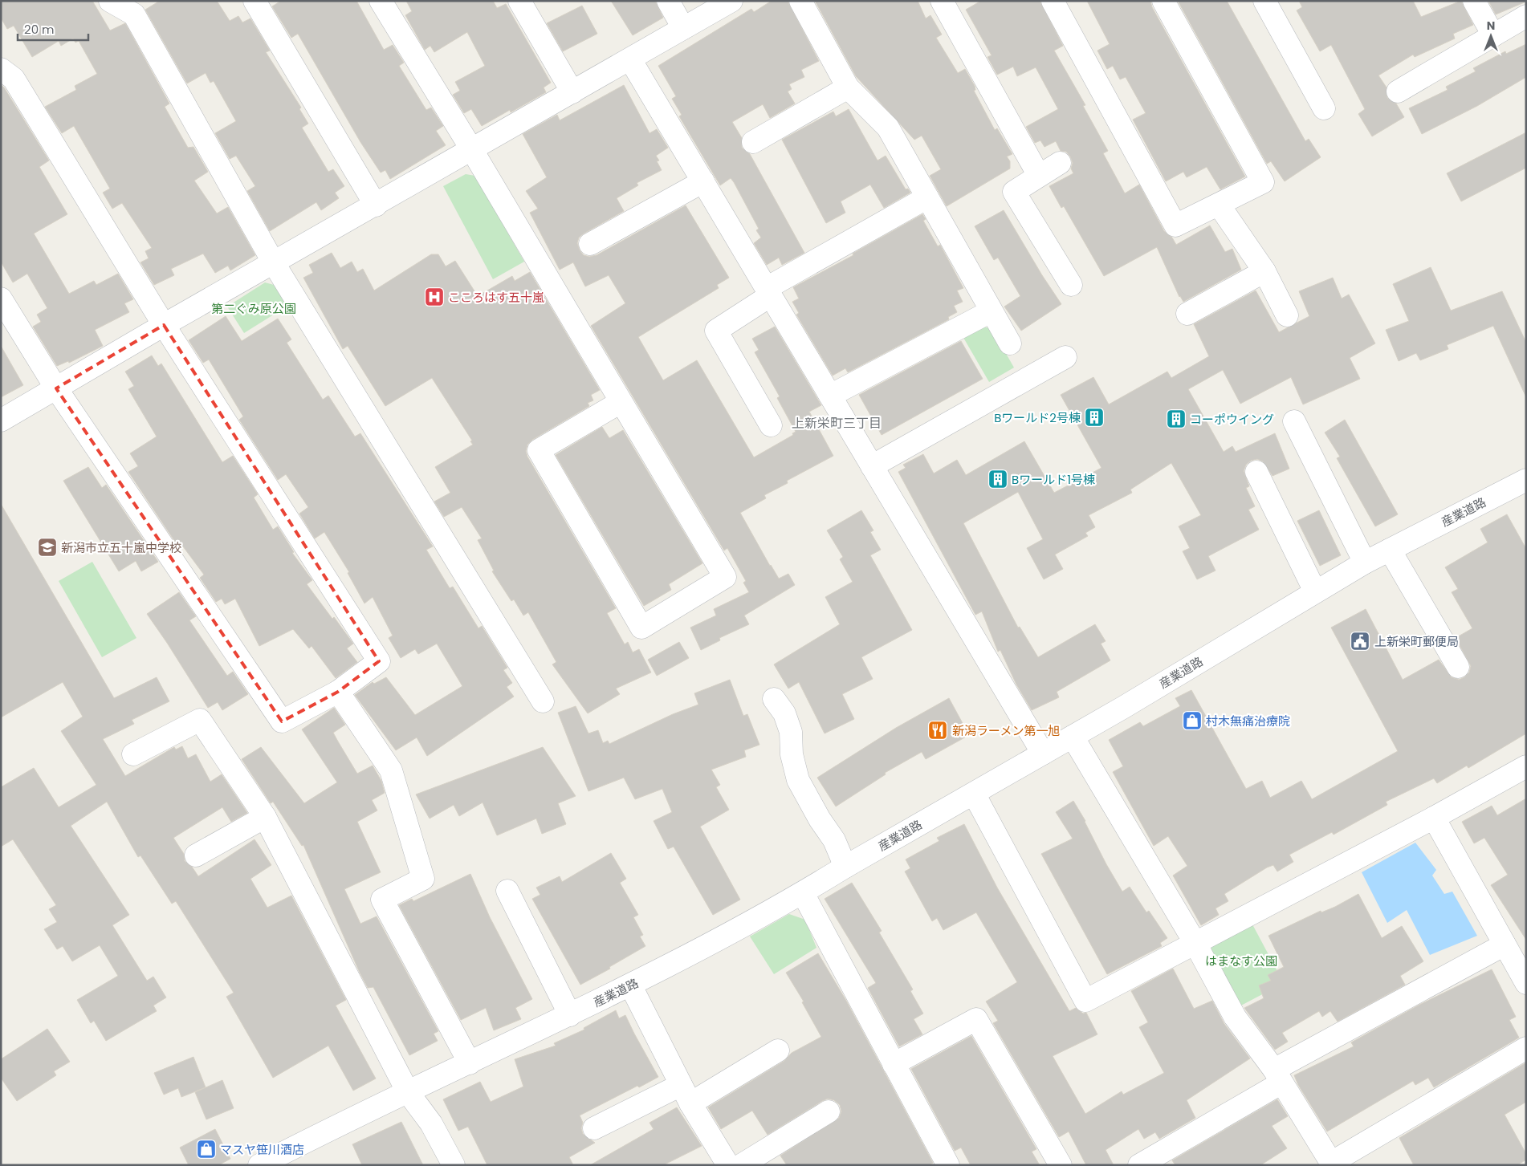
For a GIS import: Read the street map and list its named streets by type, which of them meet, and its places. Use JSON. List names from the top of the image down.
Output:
{
  "streets": {
    "street": ["産業道路"]
  },
  "districts": ["上新栄町三丁目"],
  "parks": ["第二ぐみ原公園", "はまなす公園"],
  "places": {
    "hospital": ["こころはす五十嵐"],
    "building": ["Bワールド2号棟", "コーポウイング", "Bワールド1号棟"],
    "school or university": ["新潟市立五十嵐中学校"],
    "public building": ["上新栄町郵便局"],
    "shop": ["村木無痛治療院", "マスヤ笹川酒店"],
    "restaurant": ["新潟ラーメン第一旭"]
  },
  "scale_bar": "20 m",
  "north": "top"
}
